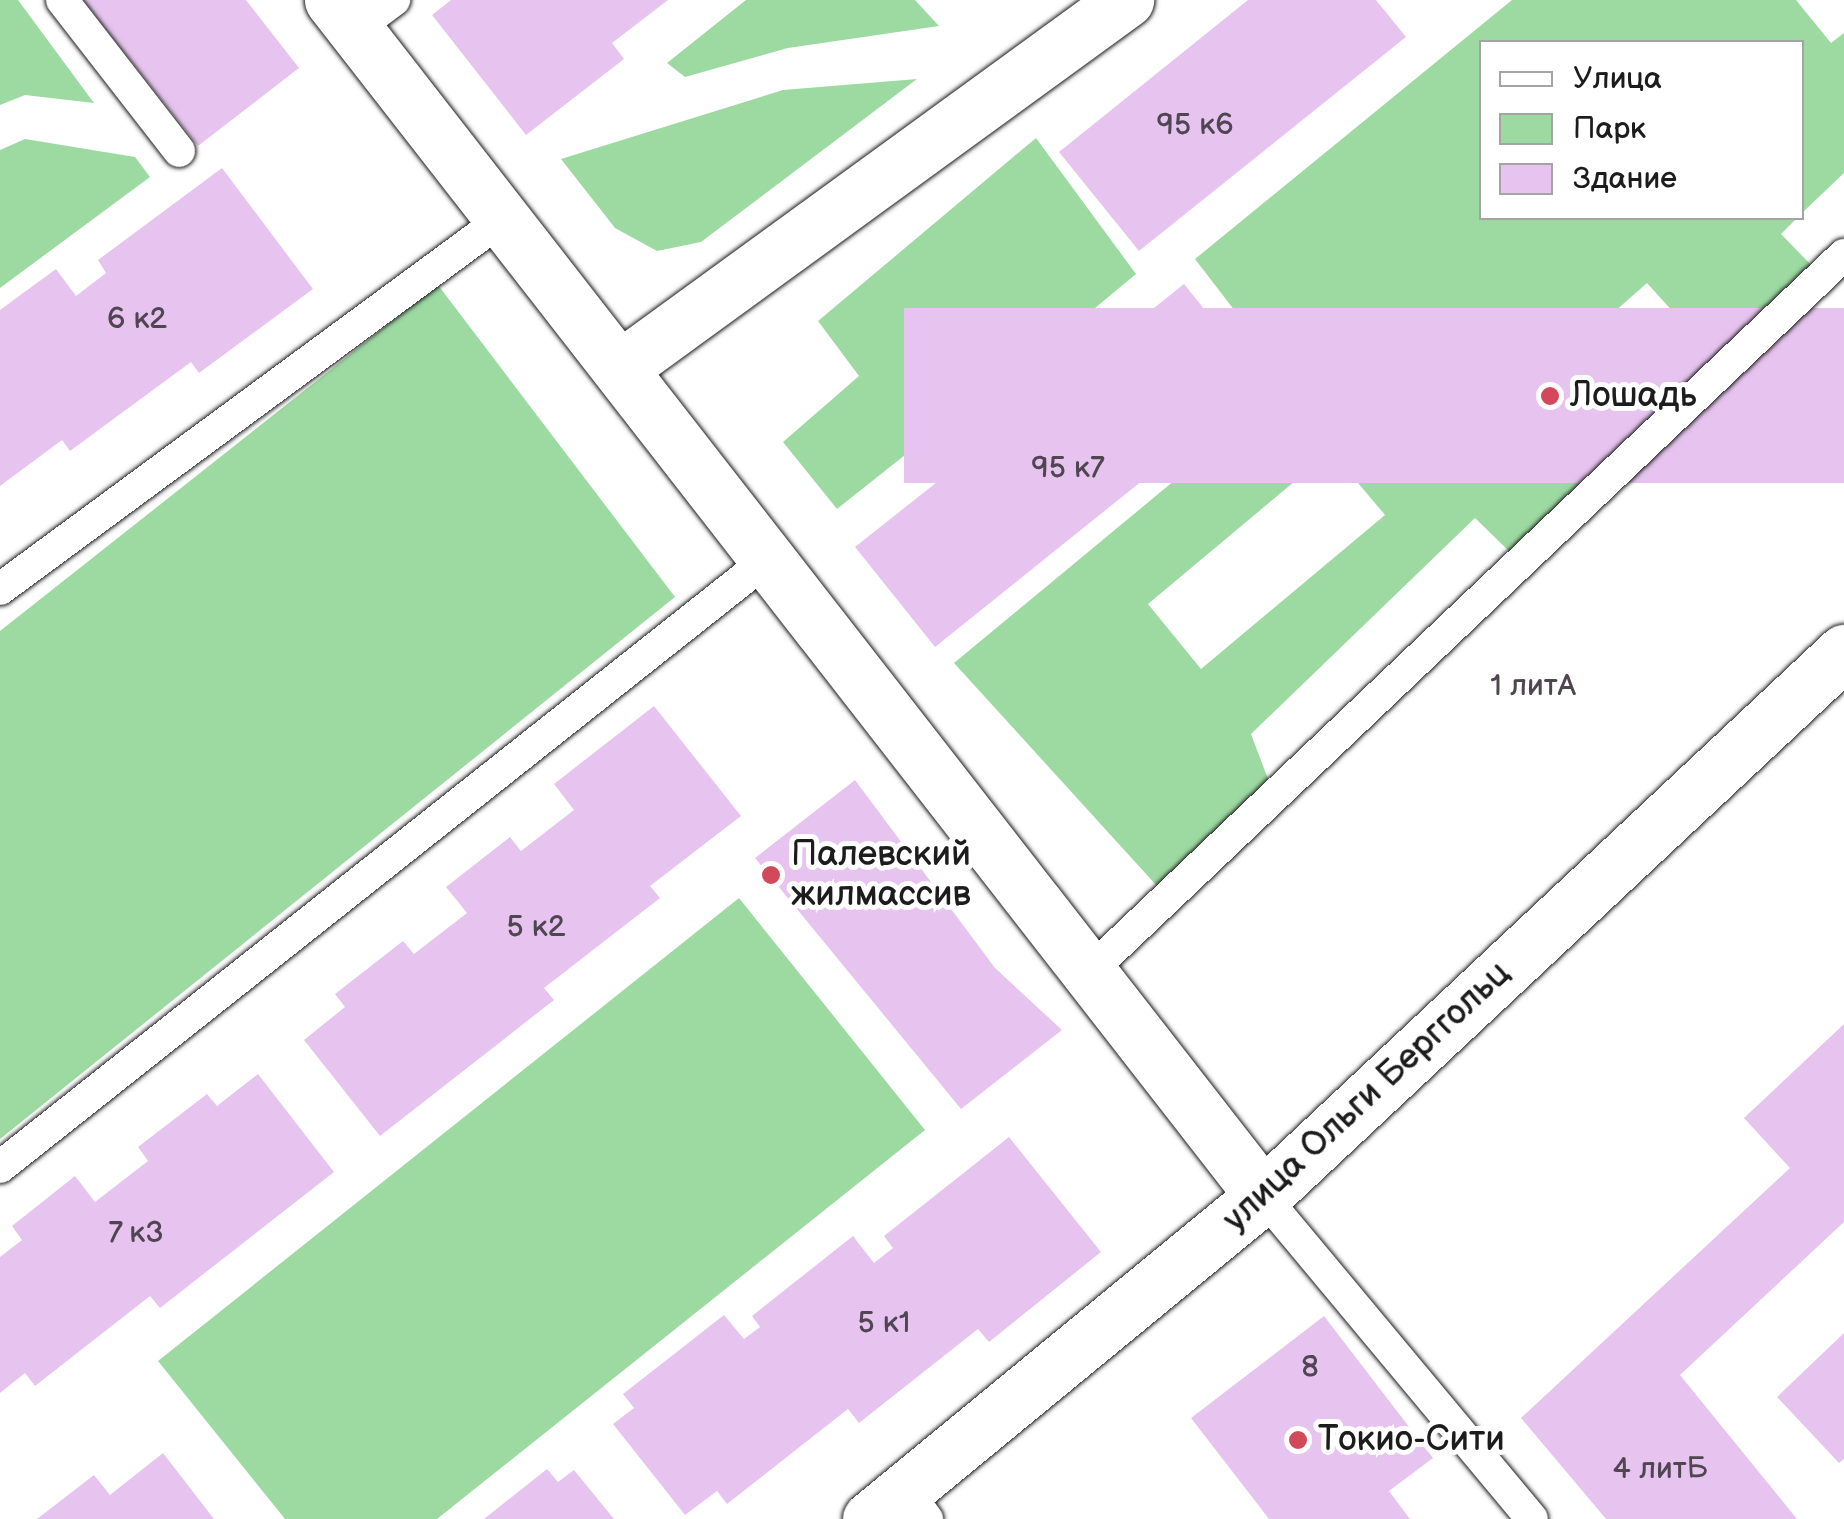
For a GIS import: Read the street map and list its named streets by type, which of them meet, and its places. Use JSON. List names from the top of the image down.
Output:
{
  "streets": {
    "street": ["улица Ольги Берггольц"]
  },
  "places": ["Лошадь", "Палевский жилмассив", "Токио-Сити"],
  "house_numbers": [
    "95 к6",
    "6 к2",
    "95 к7",
    "1 литА",
    "5 к2",
    "7 к3",
    "5 к1",
    "8",
    "4 литБ"
  ],
  "legend": ["Улица", "Парк", "Здание"]
}
